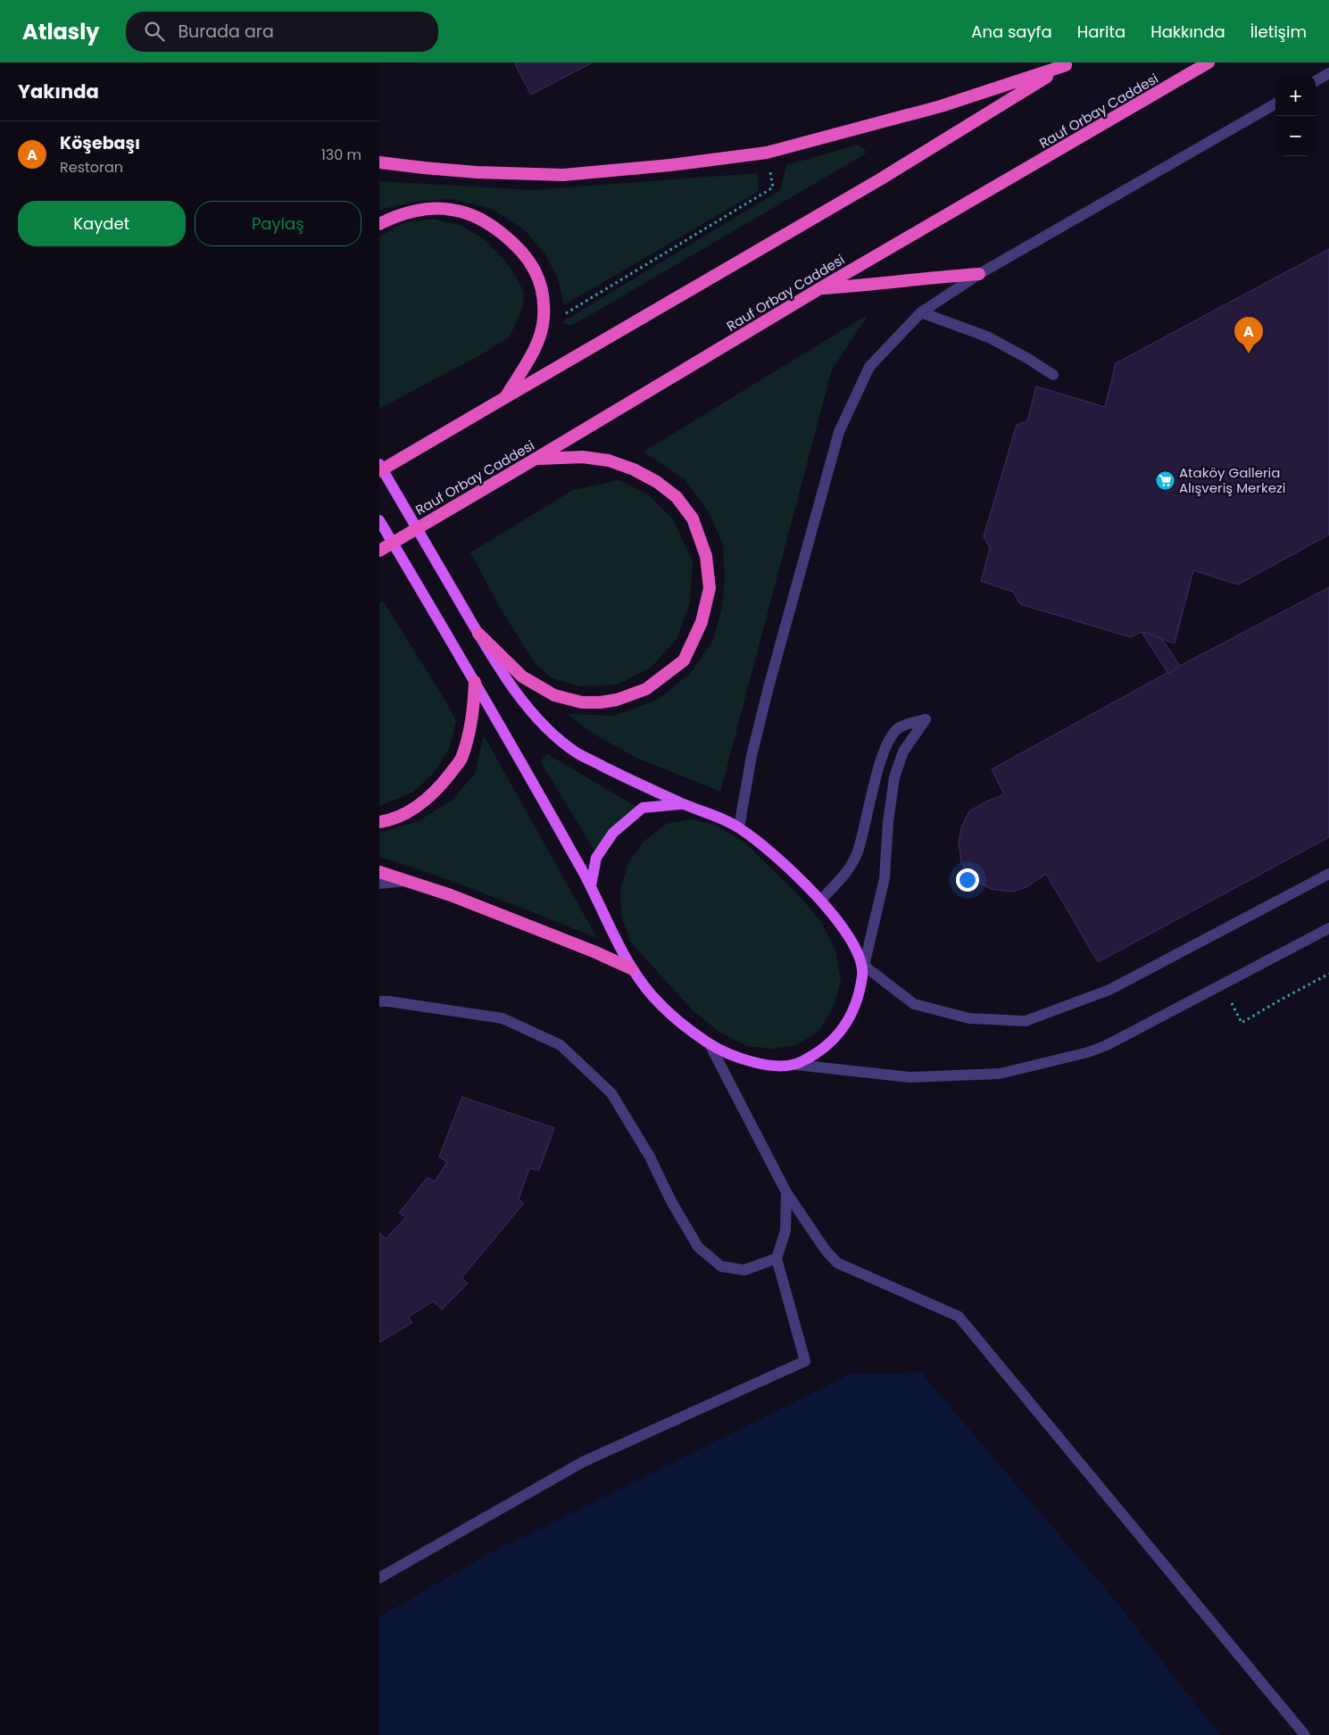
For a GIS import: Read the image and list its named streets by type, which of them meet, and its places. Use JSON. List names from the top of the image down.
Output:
{
  "streets": {
    "highway": ["Rauf Orbay Caddesi"]
  },
  "places": {
    "supermarket": ["Ataköy Galleria Alışveriş Merkezi"]
  },
  "page": {
    "header": "Atlasly",
    "search": "Burada ara",
    "nav": [
      "Ana sayfa",
      "Harita",
      "Hakkında",
      "İletişim"
    ],
    "heading": "Yakında",
    "map_buttons": ["+", "−"],
    "list": [
      {
        "mark": "A",
        "name": "Köşebaşı",
        "note": "Restoran",
        "value": "130 m"
      }
    ],
    "buttons": ["Kaydet", "Paylaş"],
    "pins": "A"
  }
}
